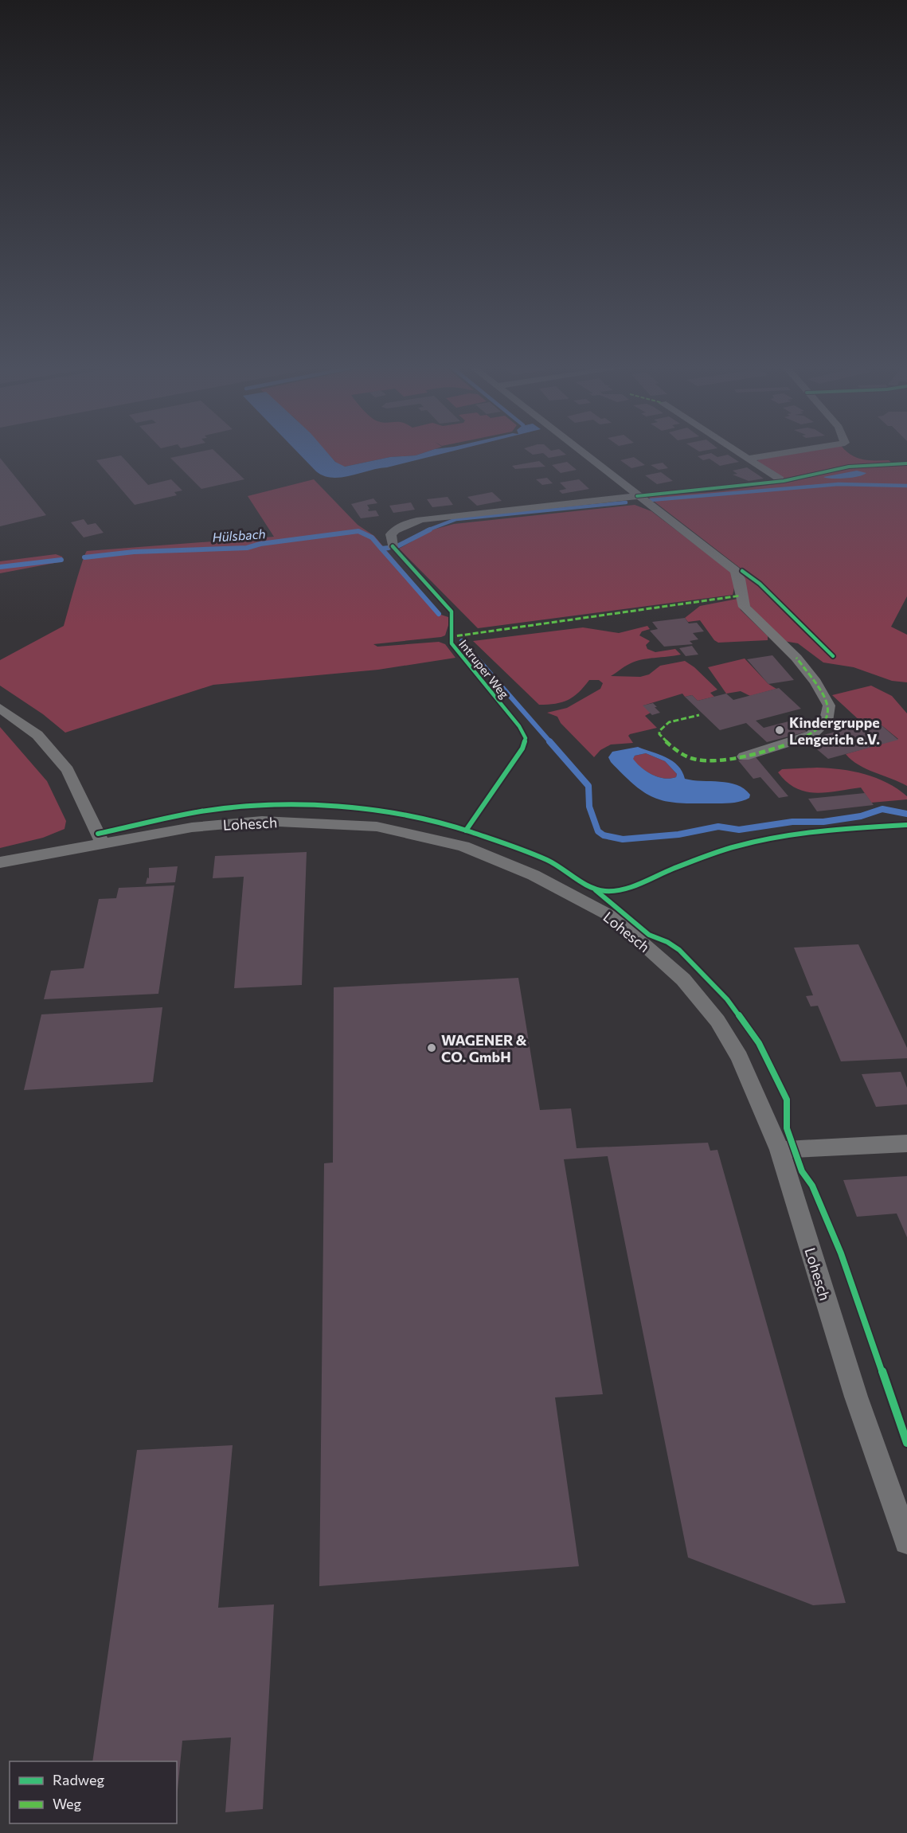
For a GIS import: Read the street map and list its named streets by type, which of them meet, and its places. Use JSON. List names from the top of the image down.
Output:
{
  "streets": {
    "street": ["Lohesch"],
    "cycle path": ["Intruper Weg"]
  },
  "water": ["Hülsbach"],
  "places": ["Kindergruppe Lengerich e.V.", "WAGENER & CO. GmbH"],
  "legend": ["Radweg", "Weg"]
}
